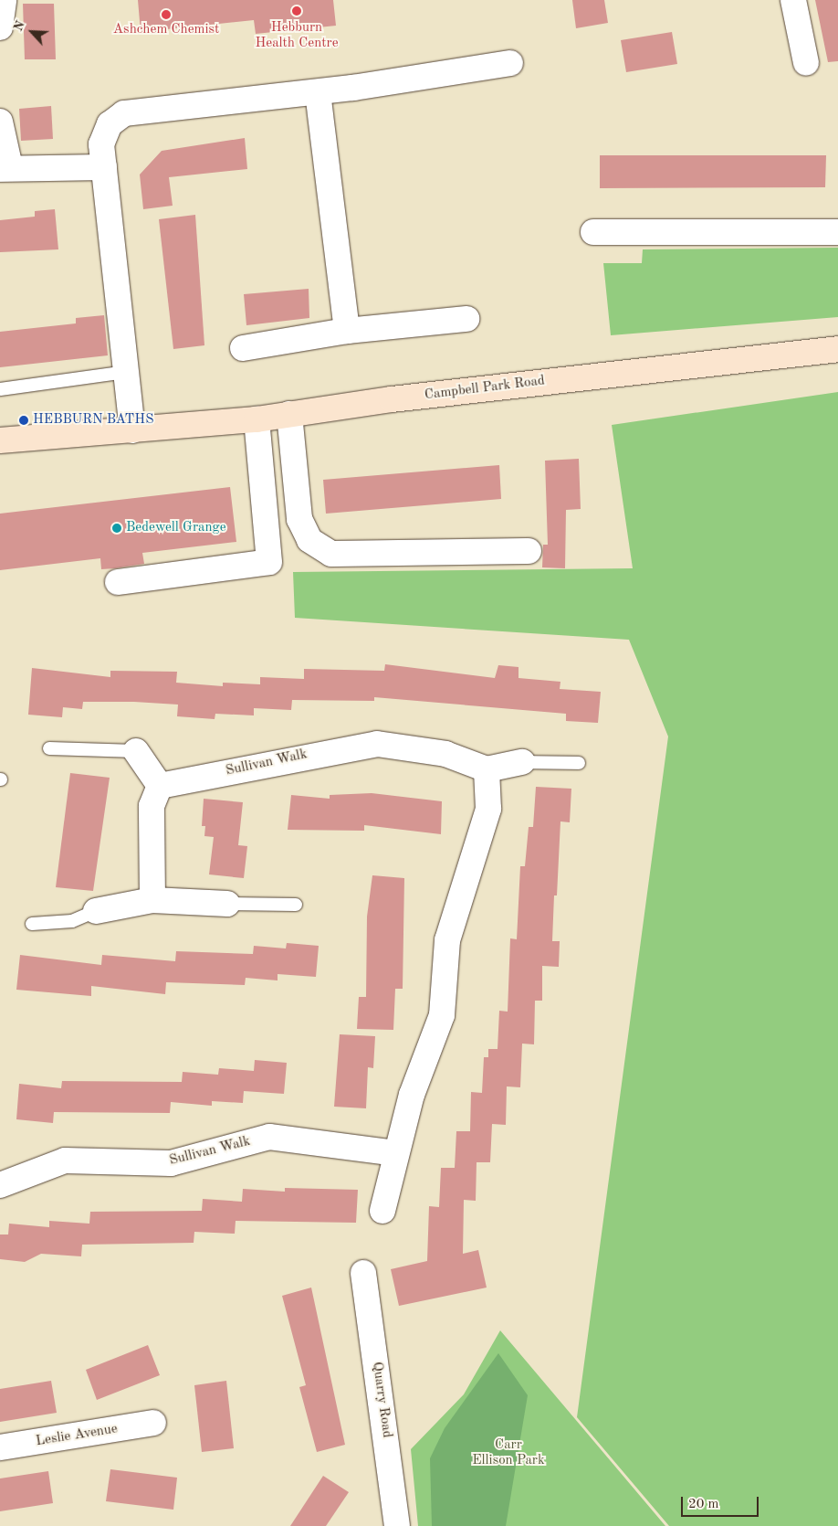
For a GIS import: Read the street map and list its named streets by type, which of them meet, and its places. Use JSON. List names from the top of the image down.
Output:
{
  "streets": {
    "street": [
      "Campbell Park Road",
      "Sullivan Walk",
      "Quarry Road",
      "Leslie Avenue"
    ]
  },
  "parks": ["Carr Ellison Park"],
  "places": [
    "Hebburn Health Centre",
    "Ashchem Chemist",
    "HEBBURN BATHS",
    "Bedewell Grange"
  ],
  "scale_bar": "20 m",
  "north": "top left"
}
